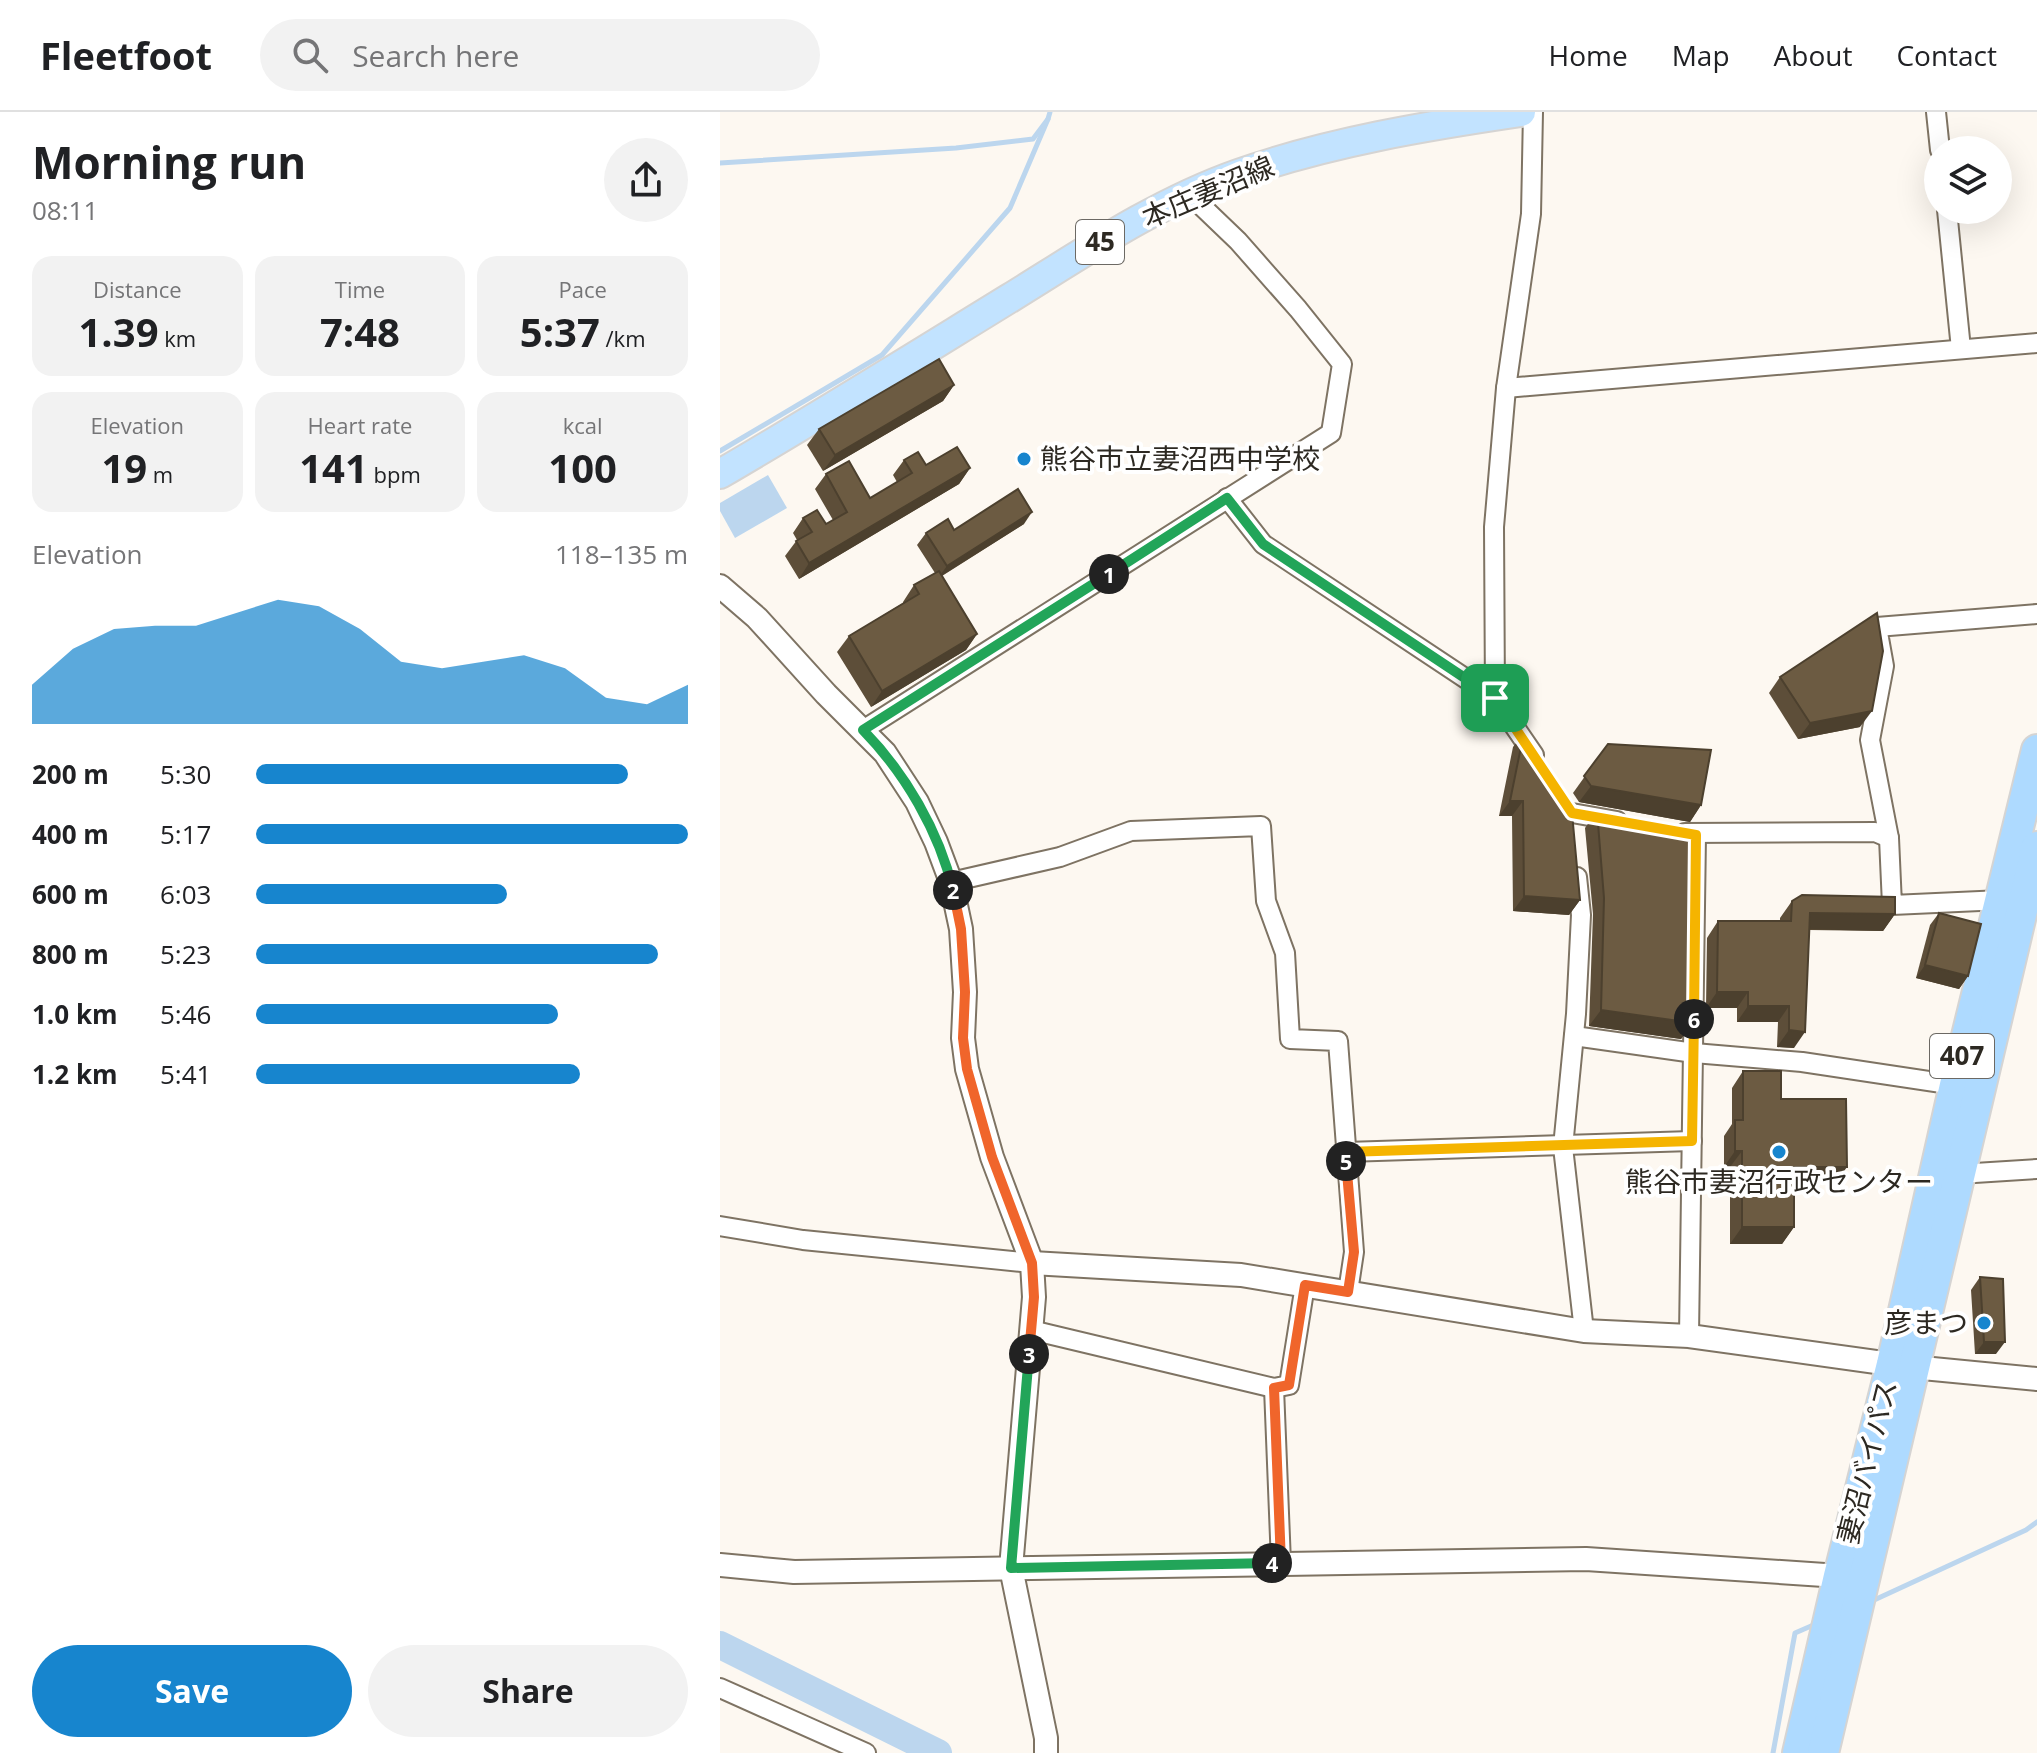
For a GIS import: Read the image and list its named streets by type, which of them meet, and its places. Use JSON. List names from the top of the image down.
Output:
{
  "streets": {
    "highway": ["407", "妻沼バイパス"],
    "main road": ["本庄妻沼線", "45"]
  },
  "places": ["熊谷市立妻沼西中学校", "熊谷市妻沼行政センター", "彦まつ"],
  "page": {
    "header": "Fleetfoot",
    "search": "Search here",
    "nav": [
      "Home",
      "Map",
      "About",
      "Contact"
    ],
    "heading": ["Morning run", "08:11"],
    "stats": [
      ["Distance", "1.39 km"],
      ["Time", "7:48"],
      ["Pace", "5:37 /km"],
      ["Elevation", "19 m"],
      ["Heart rate", "141 bpm"],
      ["kcal", "100"]
    ],
    "chart": ["Elevation", "118–135 m"],
    "pins": [
      "1",
      "2",
      "6",
      "5",
      "3",
      "4"
    ],
    "list": [
      {
        "name": "200 m",
        "note": "5:30"
      },
      {
        "name": "400 m",
        "note": "5:17"
      },
      {
        "name": "600 m",
        "note": "6:03"
      },
      {
        "name": "800 m",
        "note": "5:23"
      },
      {
        "name": "1.0 km",
        "note": "5:46"
      },
      {
        "name": "1.2 km",
        "note": "5:41"
      }
    ],
    "buttons": ["Save", "Share"]
  }
}
